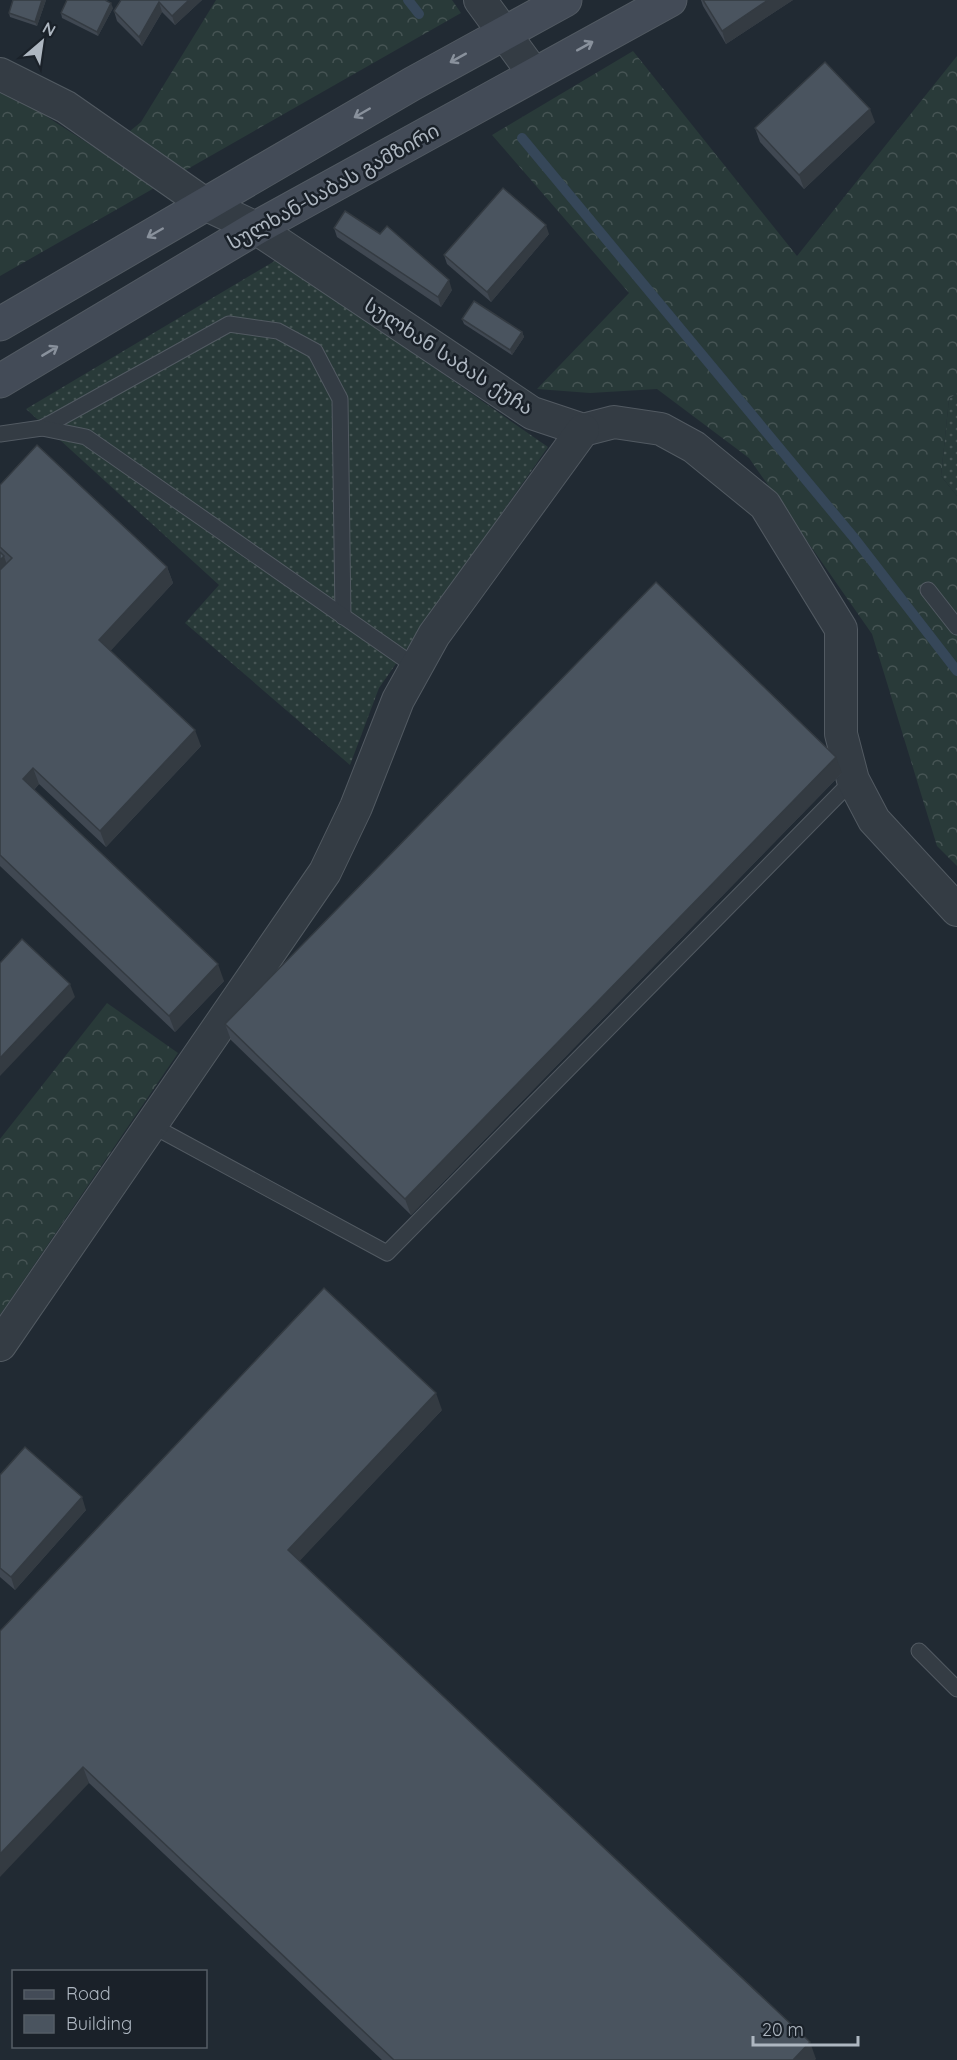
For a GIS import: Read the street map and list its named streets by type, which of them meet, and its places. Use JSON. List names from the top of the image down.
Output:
{
  "streets": {
    "main road": ["სულხან-საბას გამზირი"],
    "street": ["სულხან საბას ქუჩა"]
  },
  "crossings": [
    ["სულხან-საბას გამზირი", "სულხან საბას ქუჩა"]
  ],
  "legend": ["Road", "Building"],
  "scale_bar": "20 m",
  "north": "top right"
}
